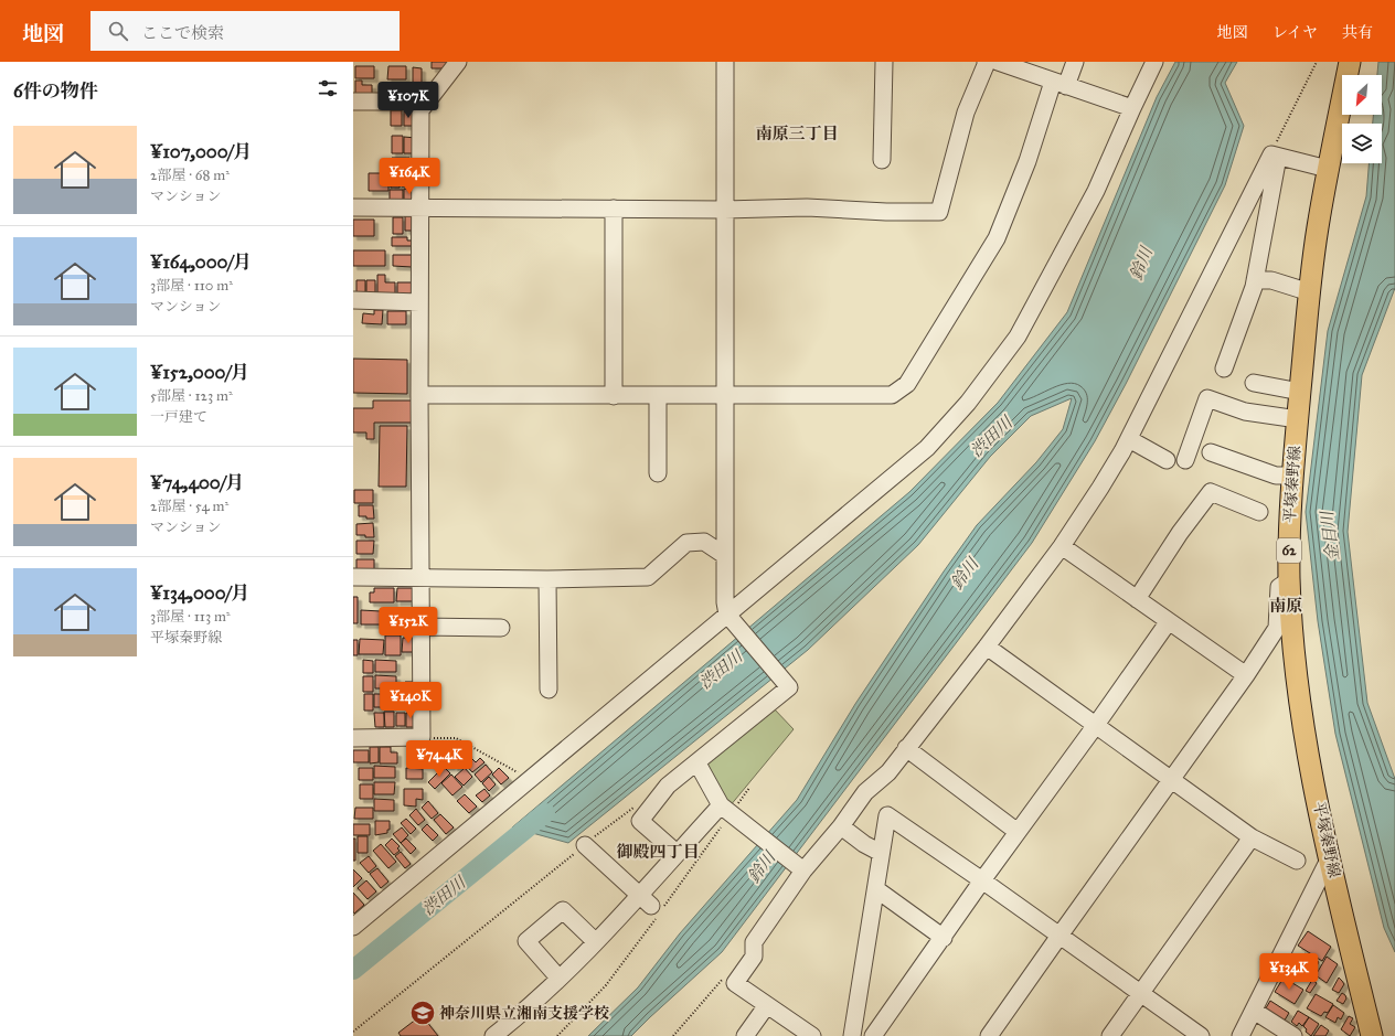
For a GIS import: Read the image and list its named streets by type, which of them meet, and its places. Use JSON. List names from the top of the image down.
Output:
{
  "streets": {
    "main road": ["平塚秦野線", "62"]
  },
  "districts": ["南原三丁目", "南原", "御殿四丁目"],
  "water": ["鈴川", "渋田川", "金目川"],
  "places": {
    "school or university": ["神奈川県立湘南支援学校"]
  },
  "north": "bottom left",
  "page": {
    "header": "地図",
    "search": "ここで検索",
    "nav": ["地図", "レイヤ", "共有"],
    "heading": "6件の物件",
    "price": [
      "¥107K",
      "¥164K",
      "¥152K",
      "¥140K",
      "¥74.4K",
      "¥134K"
    ],
    "list": [
      {
        "name": "¥107,000/月",
        "note": "2部屋 · 68 m² · マンション"
      },
      {
        "name": "¥164,000/月",
        "note": "3部屋 · 110 m² · マンション"
      },
      {
        "name": "¥152,000/月",
        "note": "5部屋 · 123 m² · 一戸建て"
      },
      {
        "name": "¥74,400/月",
        "note": "2部屋 · 54 m² · マンション"
      },
      {
        "name": "¥134,000/月",
        "note": "3部屋 · 113 m² · 平塚秦野線"
      }
    ]
  }
}
